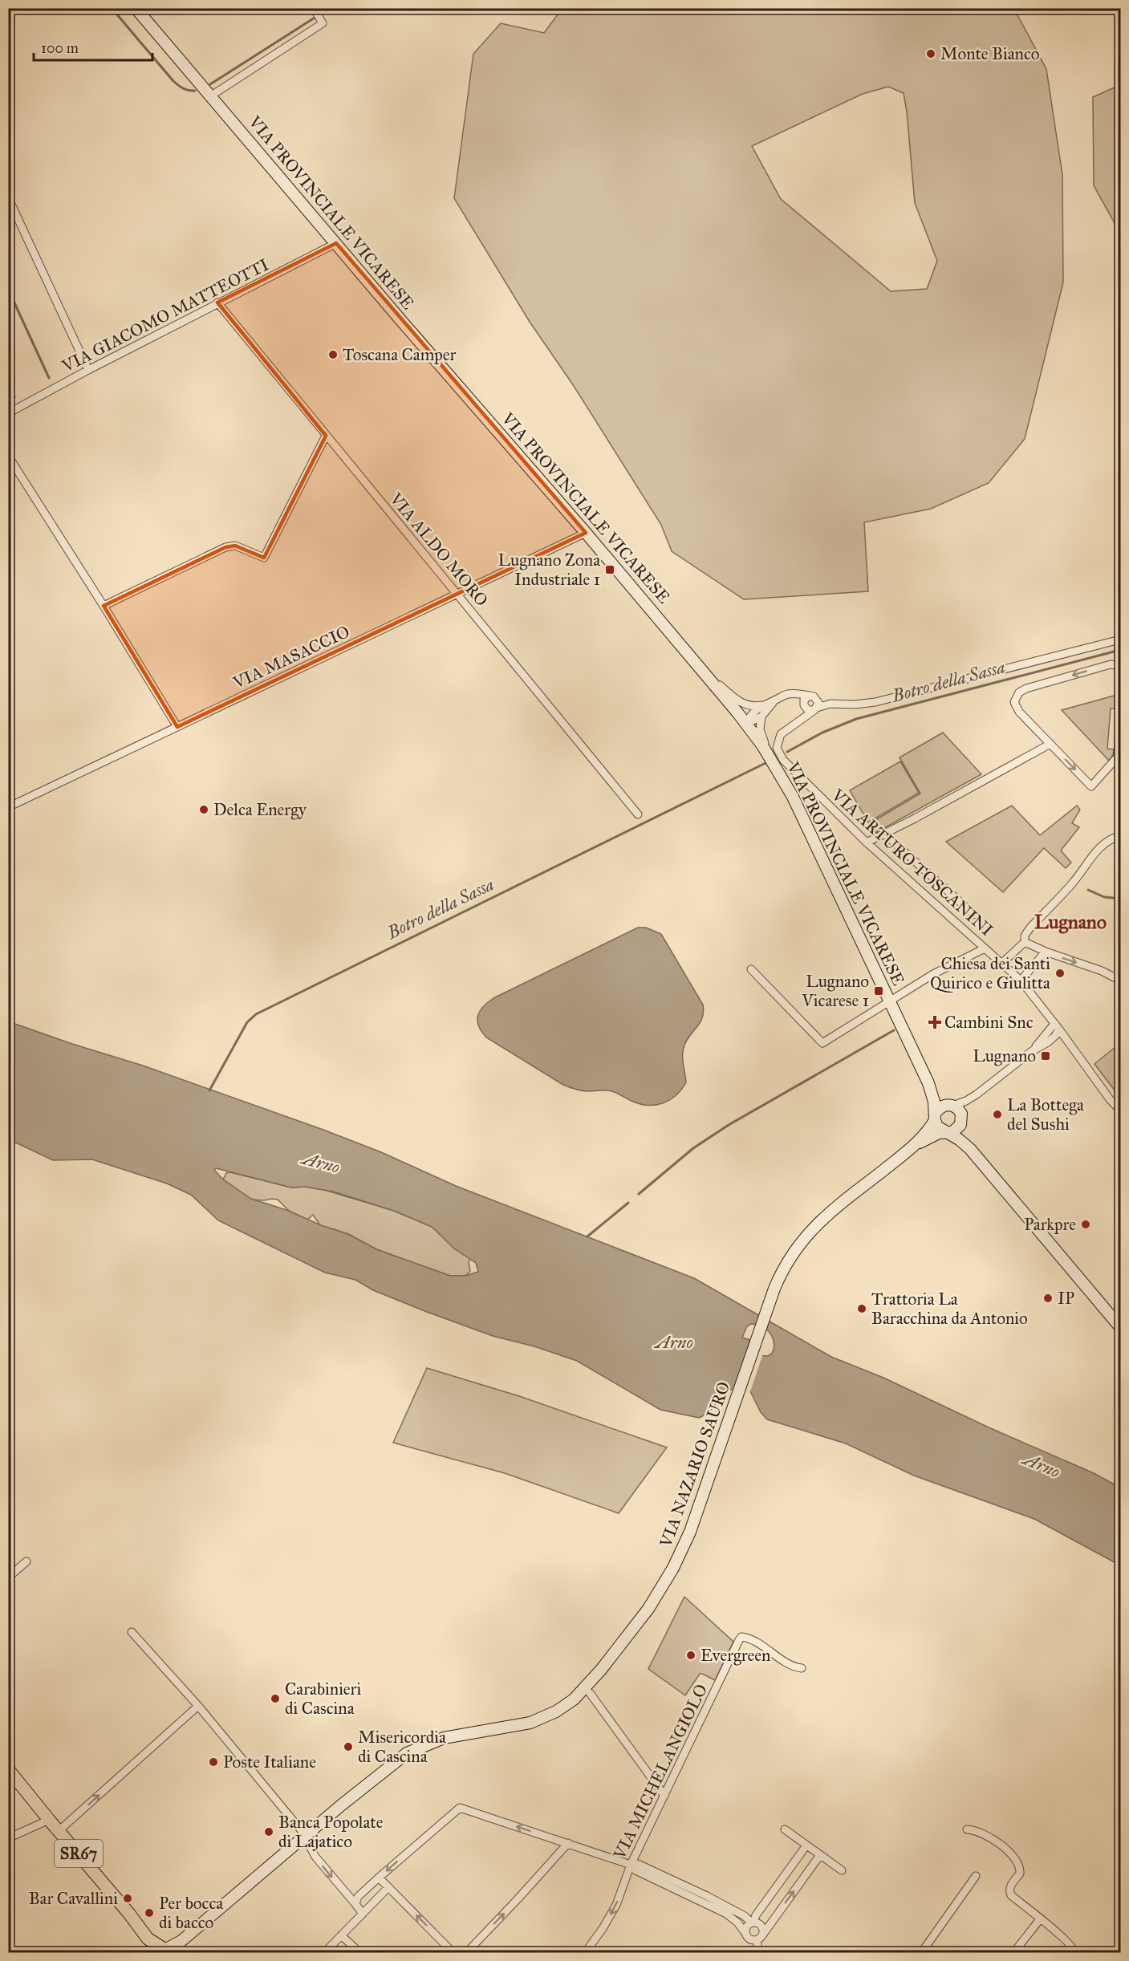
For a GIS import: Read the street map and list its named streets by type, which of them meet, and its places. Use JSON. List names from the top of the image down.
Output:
{
  "streets": {
    "main road": ["VIA PROVINCIALE VICARESE", "VIA NAZARIO SAURO", "SR67"],
    "street": [
      "VIA GIACOMO MATTEOTTI",
      "VIA ALDO MORO",
      "VIA MASACCIO",
      "VIA ARTURO TOSCANINI",
      "VIA MICHELANGIOLO"
    ]
  },
  "crossings": [
    ["VIA PROVINCIALE VICARESE", "VIA GIACOMO MATTEOTTI"],
    ["VIA PROVINCIALE VICARESE", "VIA MASACCIO"],
    ["VIA PROVINCIALE VICARESE", "VIA NAZARIO SAURO"],
    ["VIA GIACOMO MATTEOTTI", "VIA ALDO MORO"],
    ["VIA ALDO MORO", "VIA MASACCIO"]
  ],
  "districts": ["Lugnano"],
  "water": ["Botro della Sassa", "Arno"],
  "places": {
    "other": [
      "Monte Bianco",
      "Toscana Camper",
      "Delca Energy",
      "Chiesa dei Santi Quirico e Giulitta",
      "La Bottega del Sushi",
      "Parkpre",
      "IP",
      "Trattoria La Baracchina da Antonio",
      "Evergreen",
      "Carabinieri di Cascina",
      "Misericordia di Cascina",
      "Poste Italiane",
      "Banca Popolate di Lajatico",
      "Bar Cavallini",
      "Per bocca di bacco"
    ],
    "transit": ["Lugnano Zona Industriale 1", "Lugnano Vicarese 1", "Lugnano"],
    "health": ["Cambini Snc"]
  },
  "scale_bar": "100 m"
}
